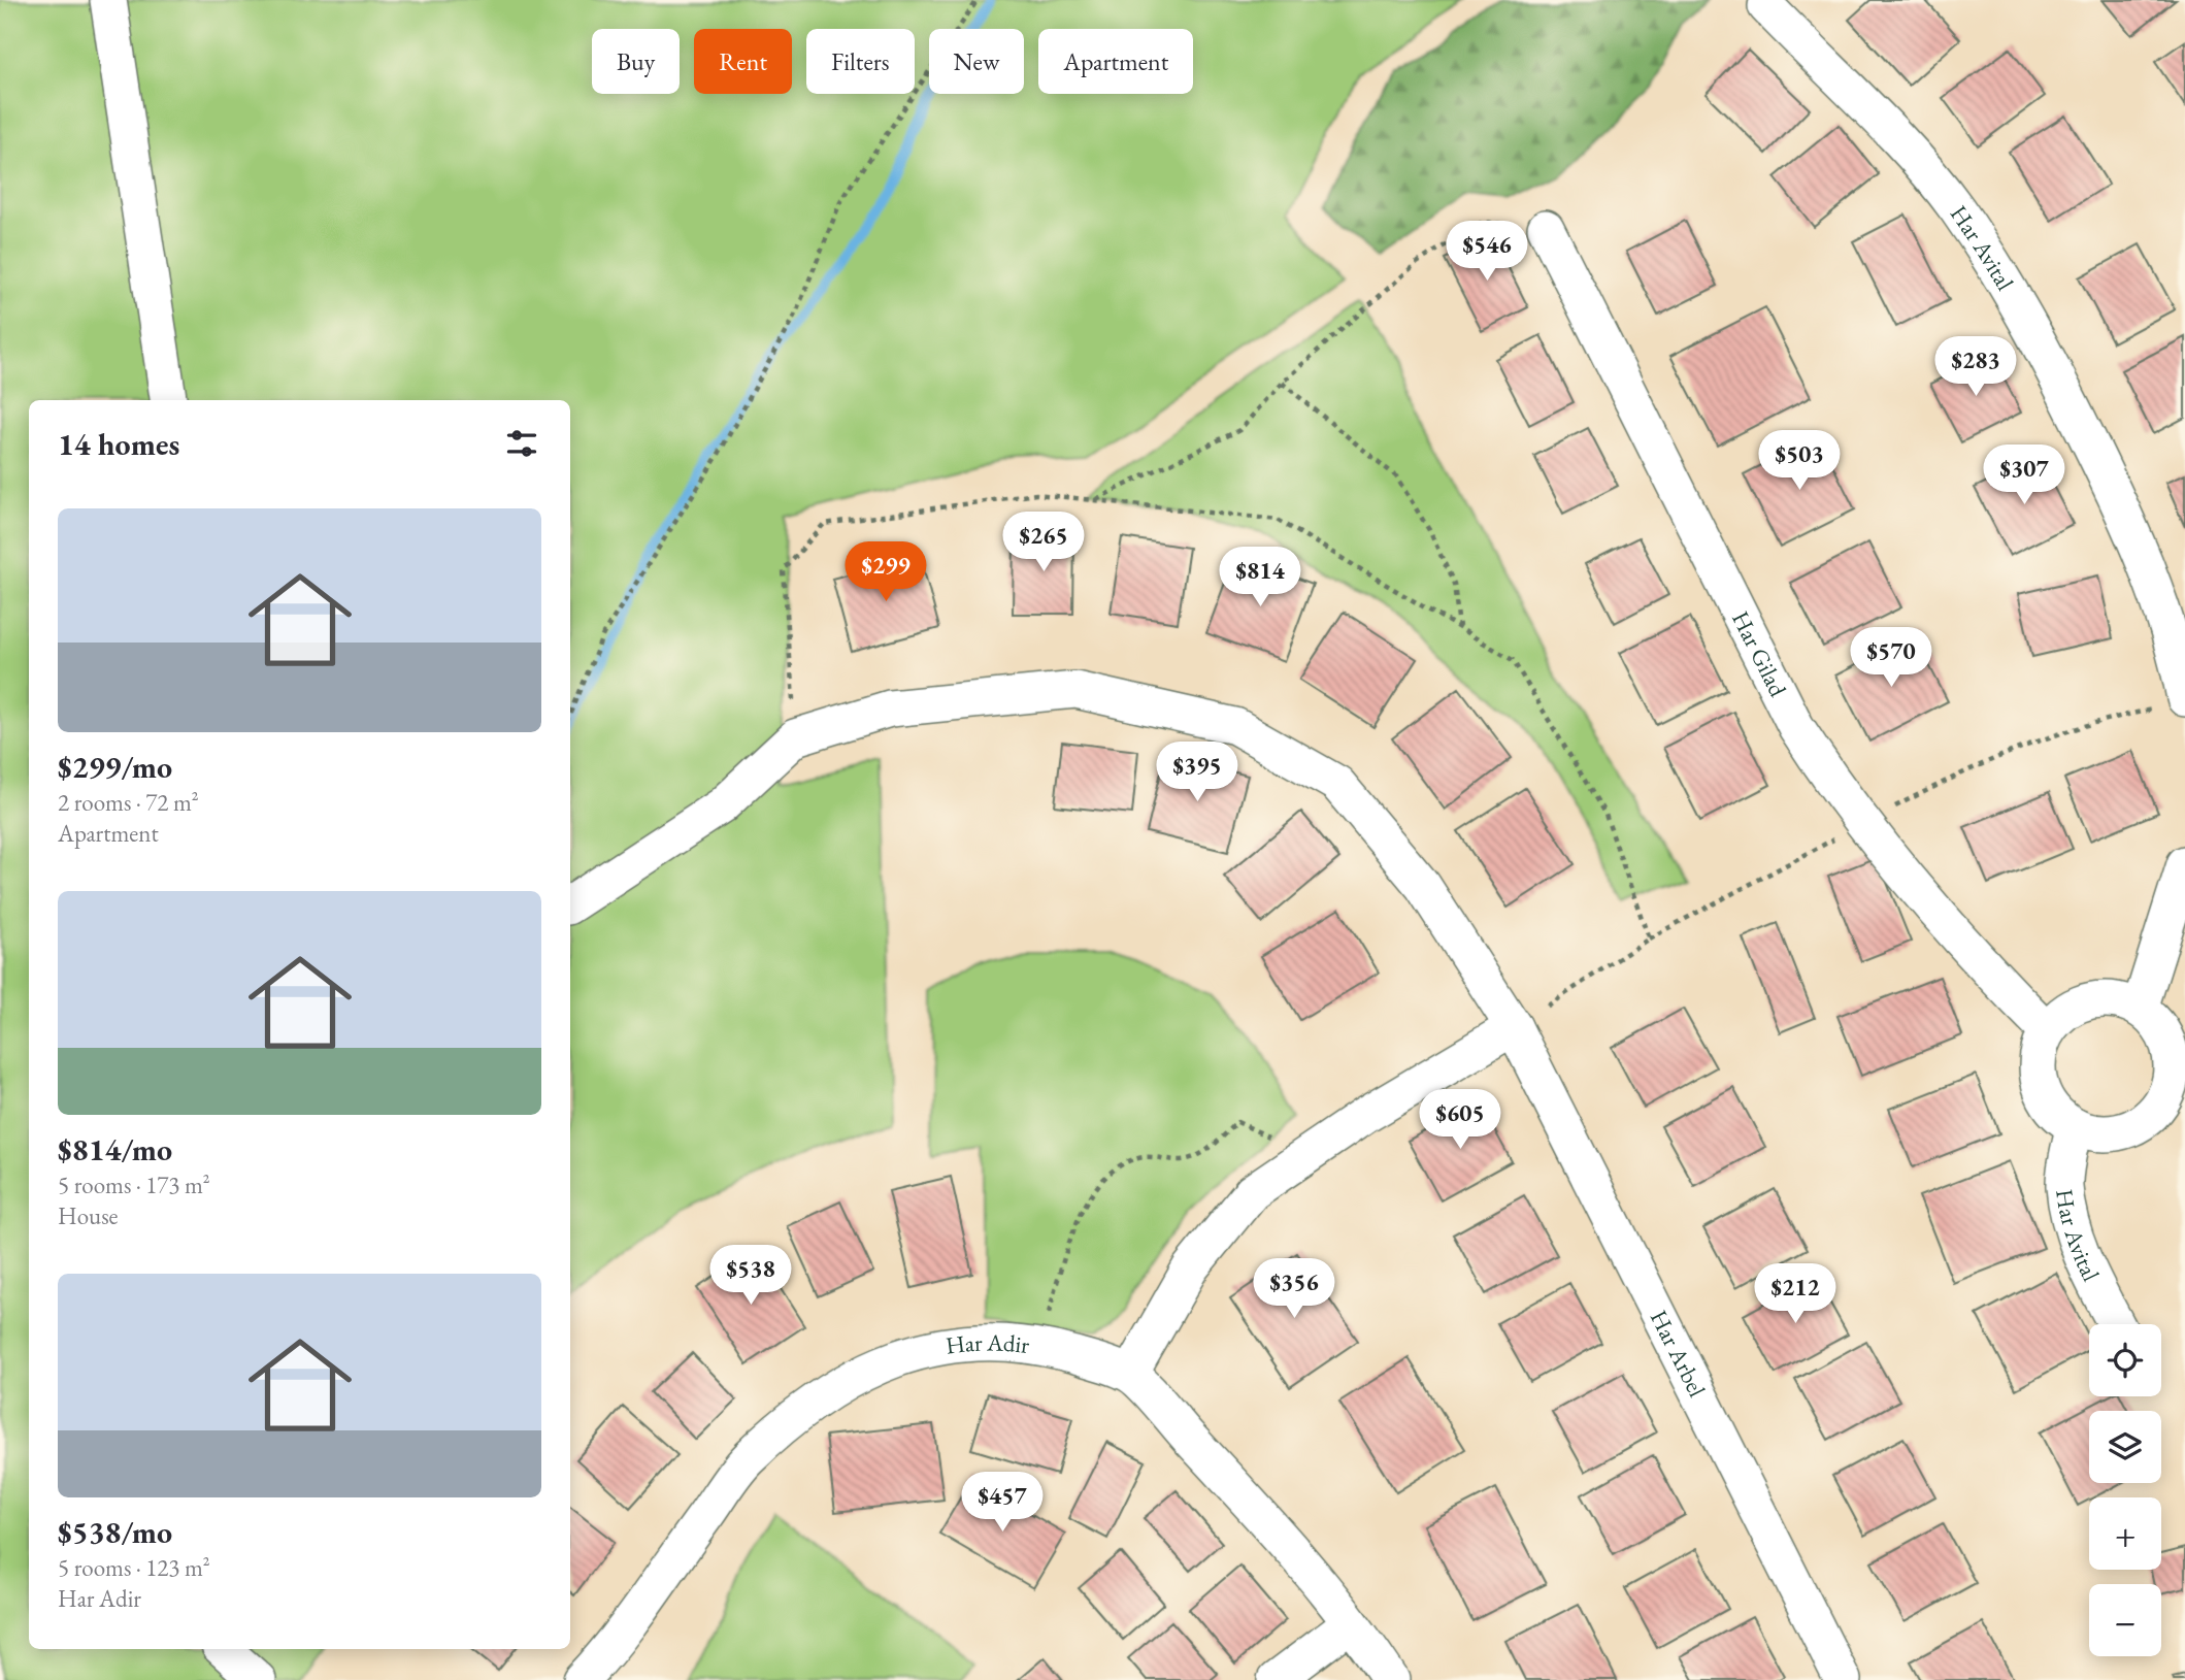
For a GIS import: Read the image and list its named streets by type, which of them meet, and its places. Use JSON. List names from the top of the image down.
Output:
{
  "streets": {
    "street": [
      "Har Avital",
      "Har Gilad",
      "Har Adir",
      "Har Arbel"
    ]
  },
  "crossings": [
    ["Har Avital", "Har Gilad"]
  ],
  "page": {
    "chip": [
      "Buy",
      "Rent",
      "Filters",
      "New",
      "Apartment"
    ],
    "price": [
      "$546",
      "$283",
      "$503",
      "$307",
      "$265",
      "$299",
      "$814",
      "$570",
      "$395",
      "$605",
      "$538",
      "$356",
      "$212",
      "$457"
    ],
    "heading": "14 homes",
    "list": [
      {
        "name": "$299/mo",
        "note": "2 rooms · 72 m² · Apartment"
      },
      {
        "name": "$814/mo",
        "note": "5 rooms · 173 m² · House"
      },
      {
        "name": "$538/mo",
        "note": "5 rooms · 123 m² · Har Adir"
      }
    ],
    "map_buttons": ["+", "−"]
  }
}
